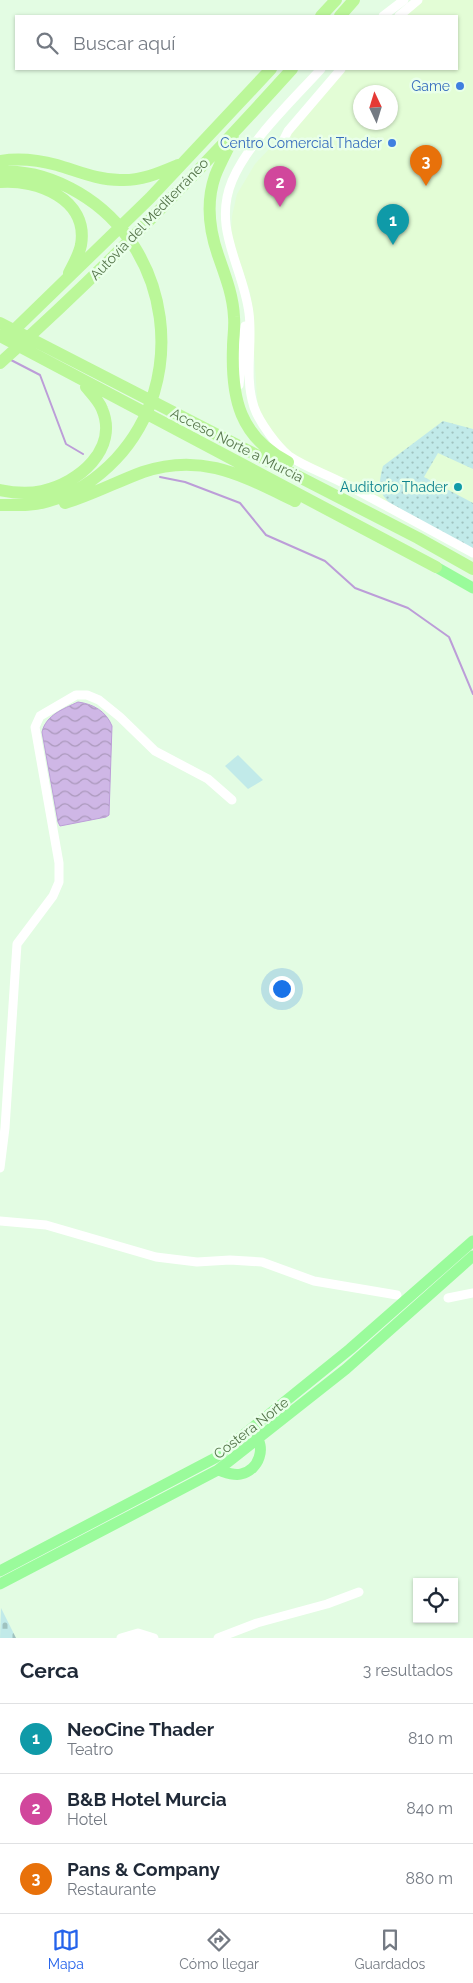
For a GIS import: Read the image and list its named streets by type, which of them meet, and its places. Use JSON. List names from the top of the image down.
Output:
{
  "streets": {
    "highway": ["Autovía del Mediterráneo", "Acceso Norte a Murcia"],
    "main road": ["Costera Norte"]
  },
  "places": ["Game", "Centro Comercial Thader", "Auditorio Thader"],
  "north": "top",
  "page": {
    "search": "Buscar aquí",
    "pins": ["3", "2", "1"],
    "heading": ["Cerca", "3 resultados"],
    "list": [
      {
        "mark": "1",
        "name": "NeoCine Thader",
        "note": "Teatro",
        "value": "810 m"
      },
      {
        "mark": "2",
        "name": "B&B Hotel Murcia",
        "note": "Hotel",
        "value": "840 m"
      },
      {
        "mark": "3",
        "name": "Pans & Company",
        "note": "Restaurante",
        "value": "880 m"
      }
    ],
    "nav": ["Mapa", "Cómo llegar", "Guardados"]
  }
}
